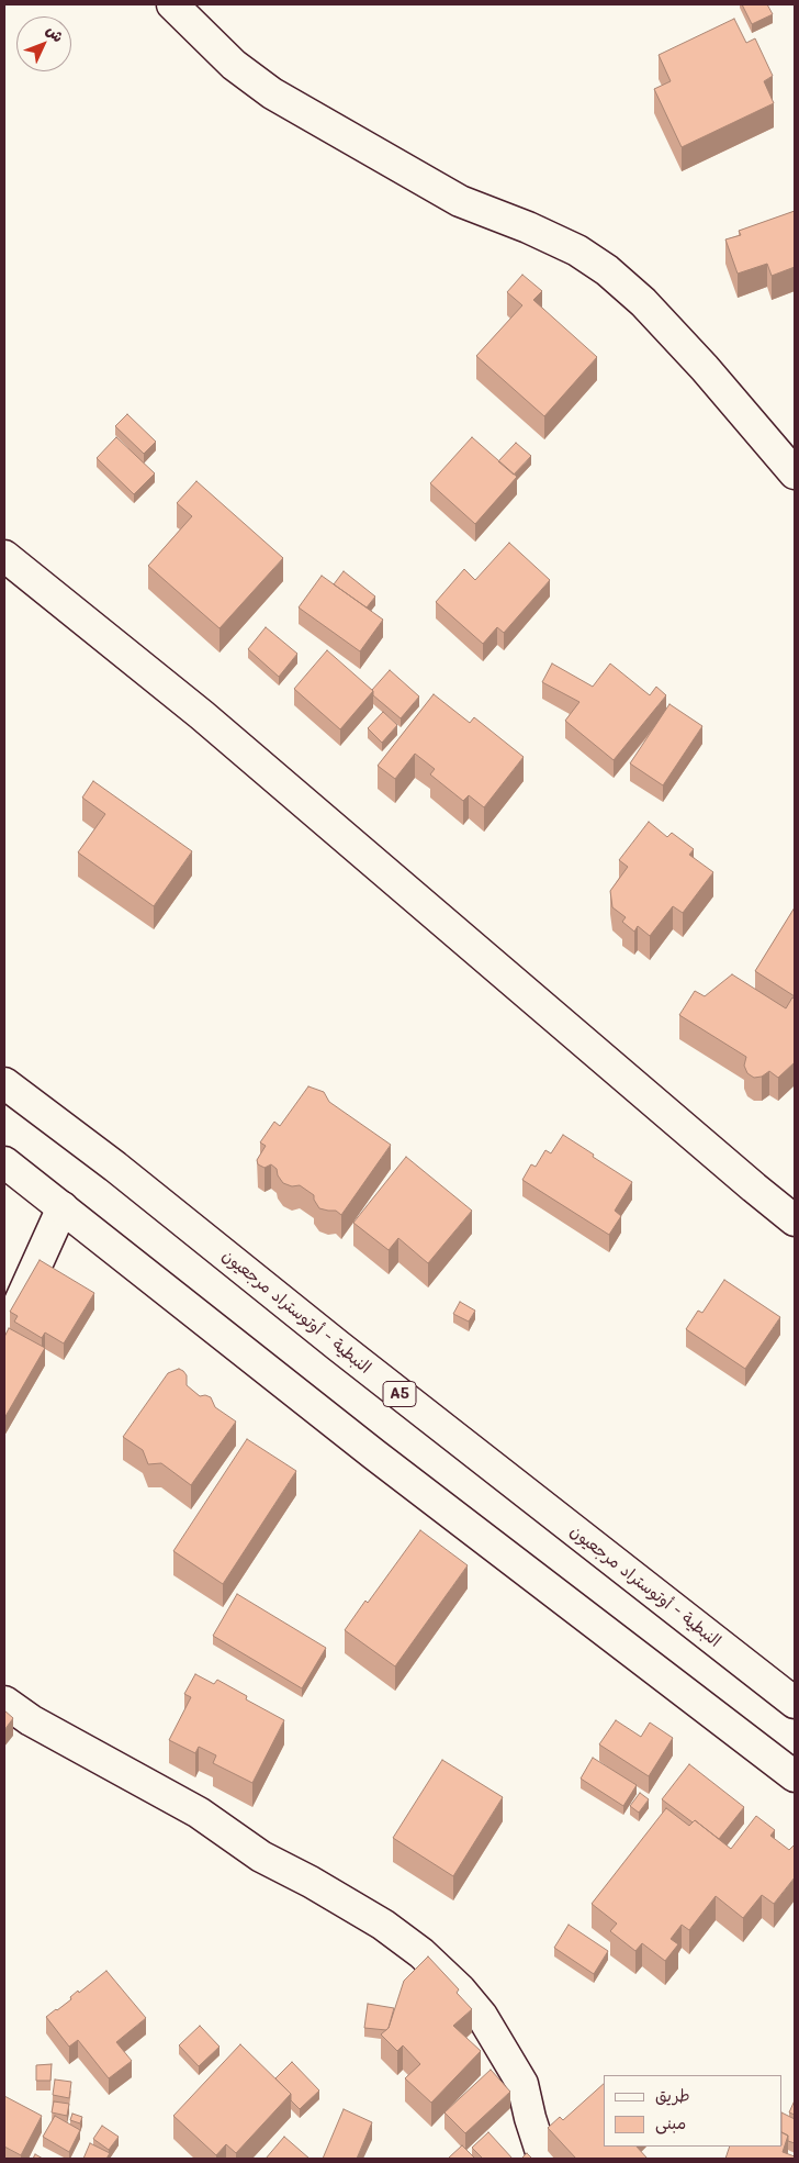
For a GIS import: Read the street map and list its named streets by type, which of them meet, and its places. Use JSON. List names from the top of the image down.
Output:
{
  "streets": {
    "main road": ["النبطية - أوتوستراد مرجعيون", "A5"]
  },
  "legend": ["طريق", "مبنى"],
  "north": "top right"
}
